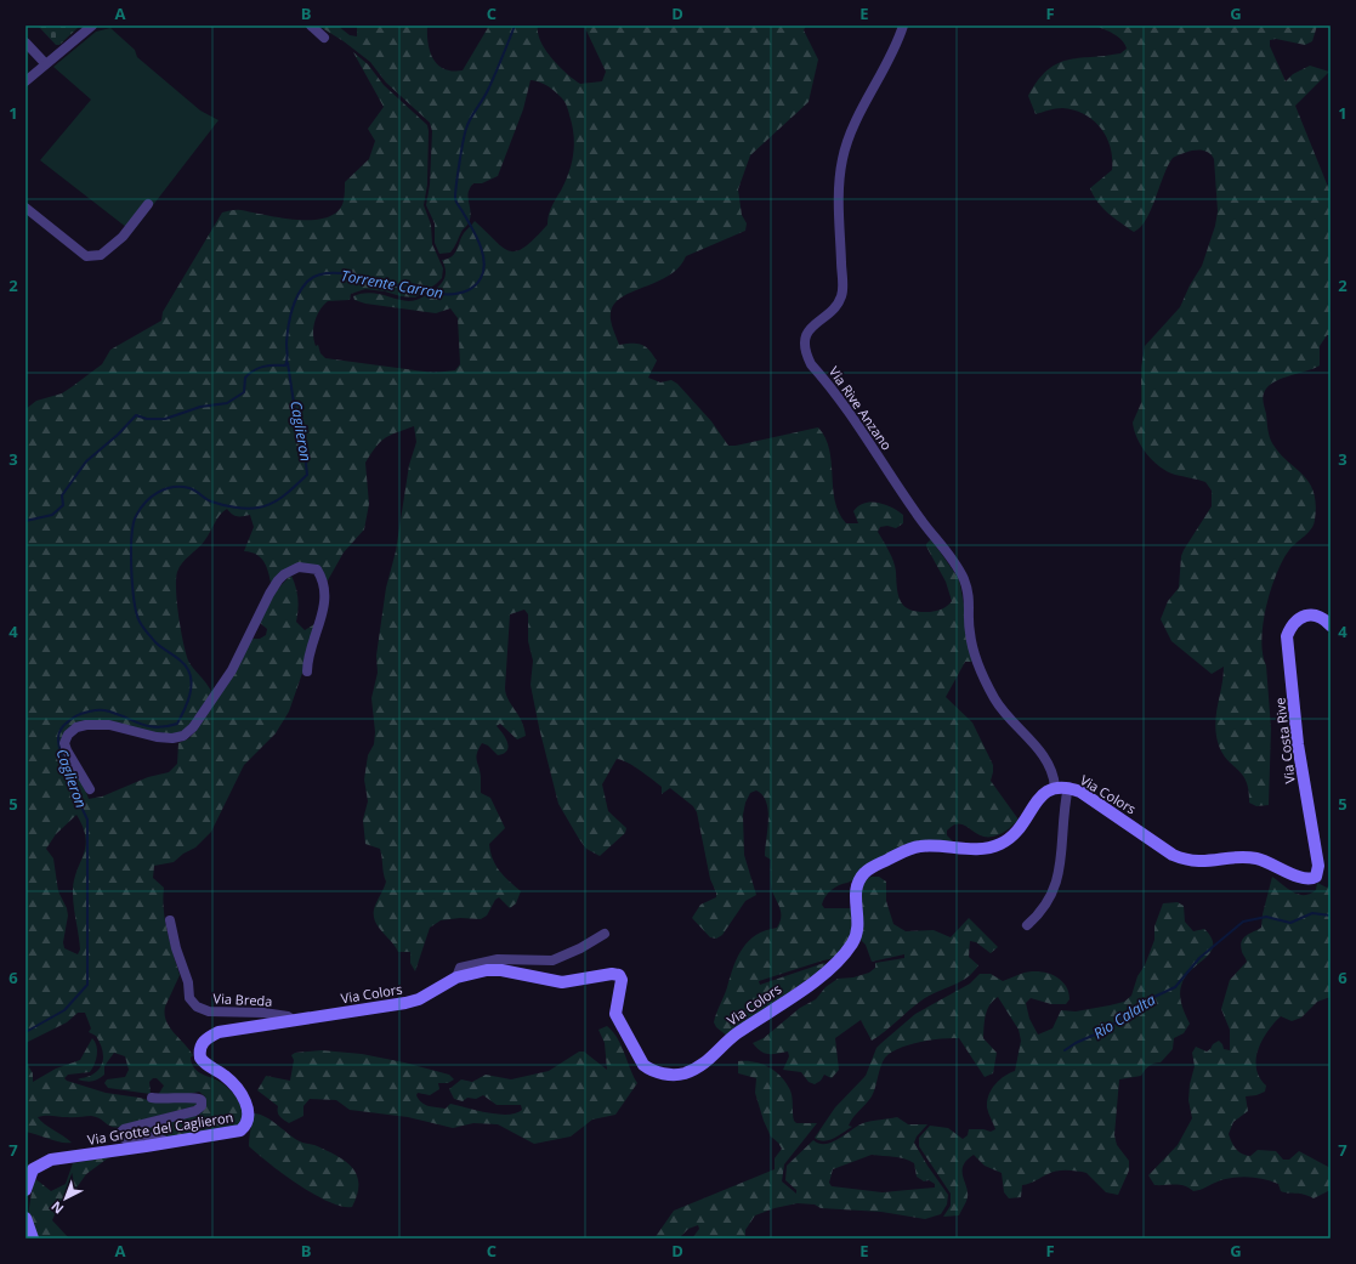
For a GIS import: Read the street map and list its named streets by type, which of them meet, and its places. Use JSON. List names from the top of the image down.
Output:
{
  "streets": {
    "street": [
      "Via Rive Anzano",
      "Via Costa Rive",
      "Via Colors",
      "Via Breda",
      "Via Grotte del Caglieron"
    ]
  },
  "crossings": [
    ["Via Rive Anzano", "Via Colors"],
    ["Via Costa Rive", "Via Colors"],
    ["Via Colors", "Via Breda"],
    ["Via Colors", "Via Grotte del Caglieron"]
  ],
  "water": ["Torrente Carron", "Caglieron", "Rio Calalta"],
  "north": "bottom left",
  "grid": {
    "columns": [
      "A",
      "B",
      "C",
      "D",
      "E",
      "F",
      "G"
    ],
    "rows": [
      "1",
      "2",
      "3",
      "4",
      "5",
      "6",
      "7"
    ]
  }
}
